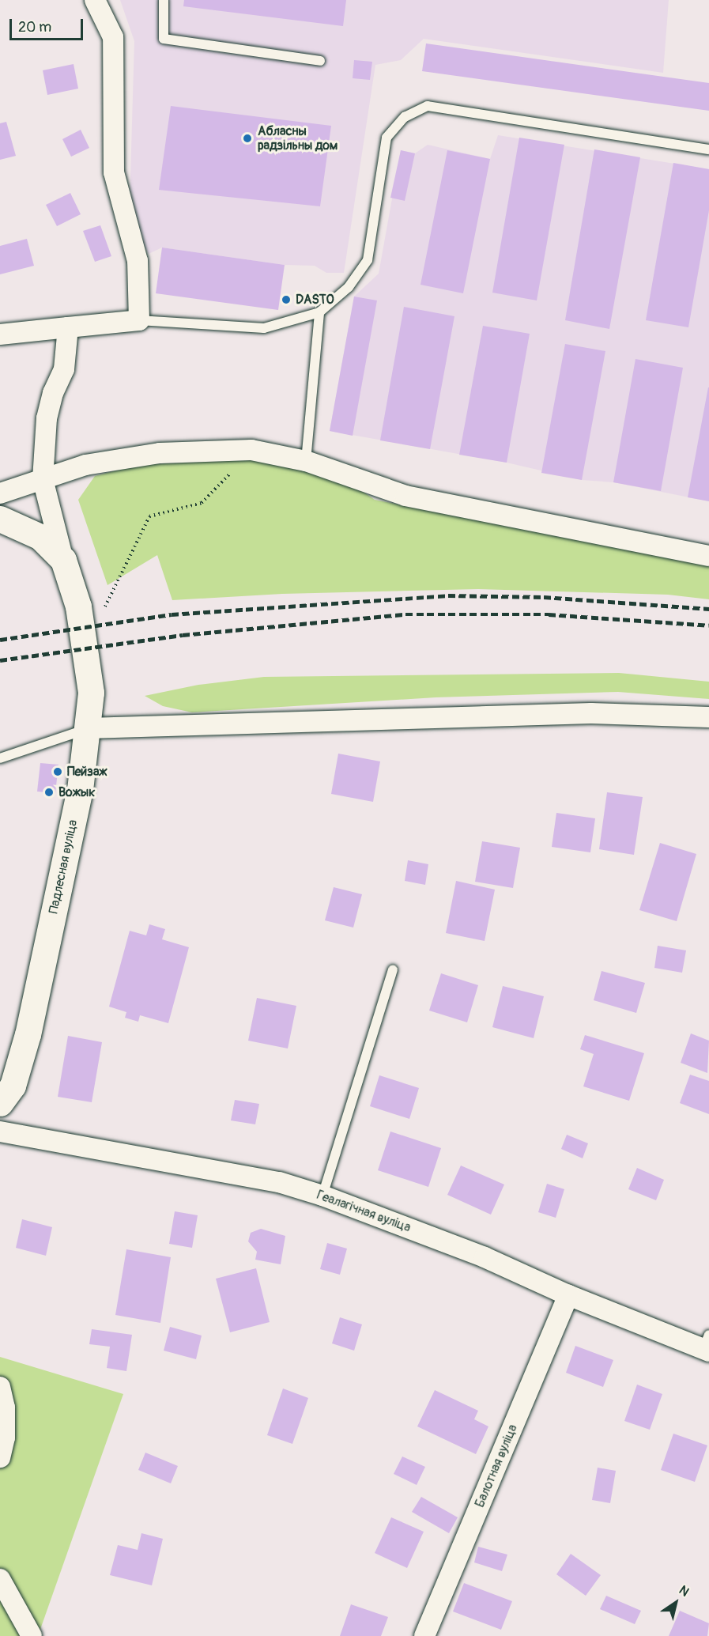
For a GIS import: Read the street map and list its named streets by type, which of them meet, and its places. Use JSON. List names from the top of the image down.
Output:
{
  "streets": {
    "street": ["Падлесная вуліца", "Геалагічная вуліца", "Балотная вуліца"]
  },
  "crossings": [
    ["Геалагічная вуліца", "Балотная вуліца"]
  ],
  "places": [
    "Абласны радзільны дом",
    "DASTO",
    "Пейзаж",
    "Вожык"
  ],
  "scale_bar": "20 m",
  "north": "top right"
}
